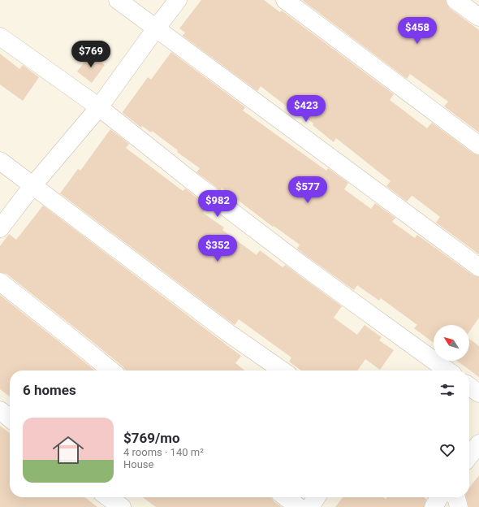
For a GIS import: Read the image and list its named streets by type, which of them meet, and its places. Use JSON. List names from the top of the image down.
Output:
{
  "north": "top left",
  "page": {
    "price": [
      "$458",
      "$769",
      "$423",
      "$577",
      "$982",
      "$352"
    ],
    "heading": "6 homes",
    "list": [
      {
        "name": "$769/mo",
        "note": "4 rooms · 140 m² · House"
      }
    ]
  }
}
